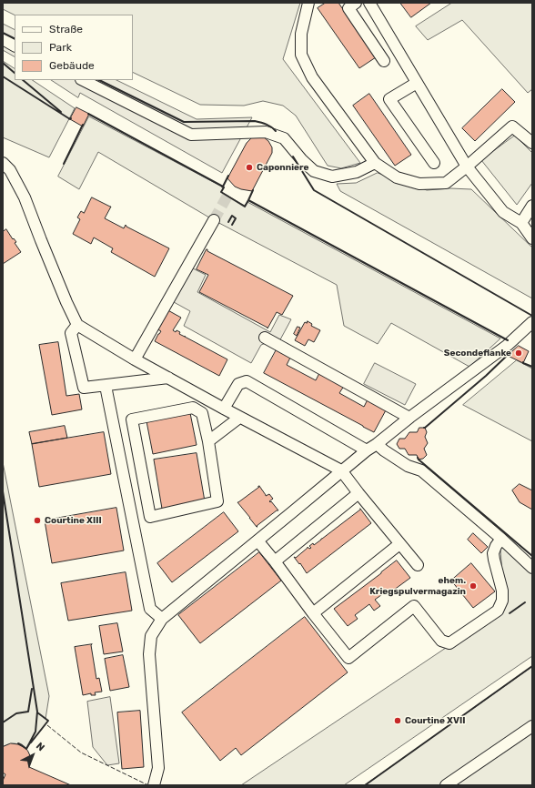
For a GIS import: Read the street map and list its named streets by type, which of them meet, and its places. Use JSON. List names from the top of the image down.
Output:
{
  "places": [
    "Caponniere",
    "Secondeflanke",
    "Courtine XIII",
    "ehem. Kriegspulvermagazin",
    "Courtine XVII"
  ],
  "legend": ["Straße", "Park", "Gebäude"],
  "north": "top right"
}
